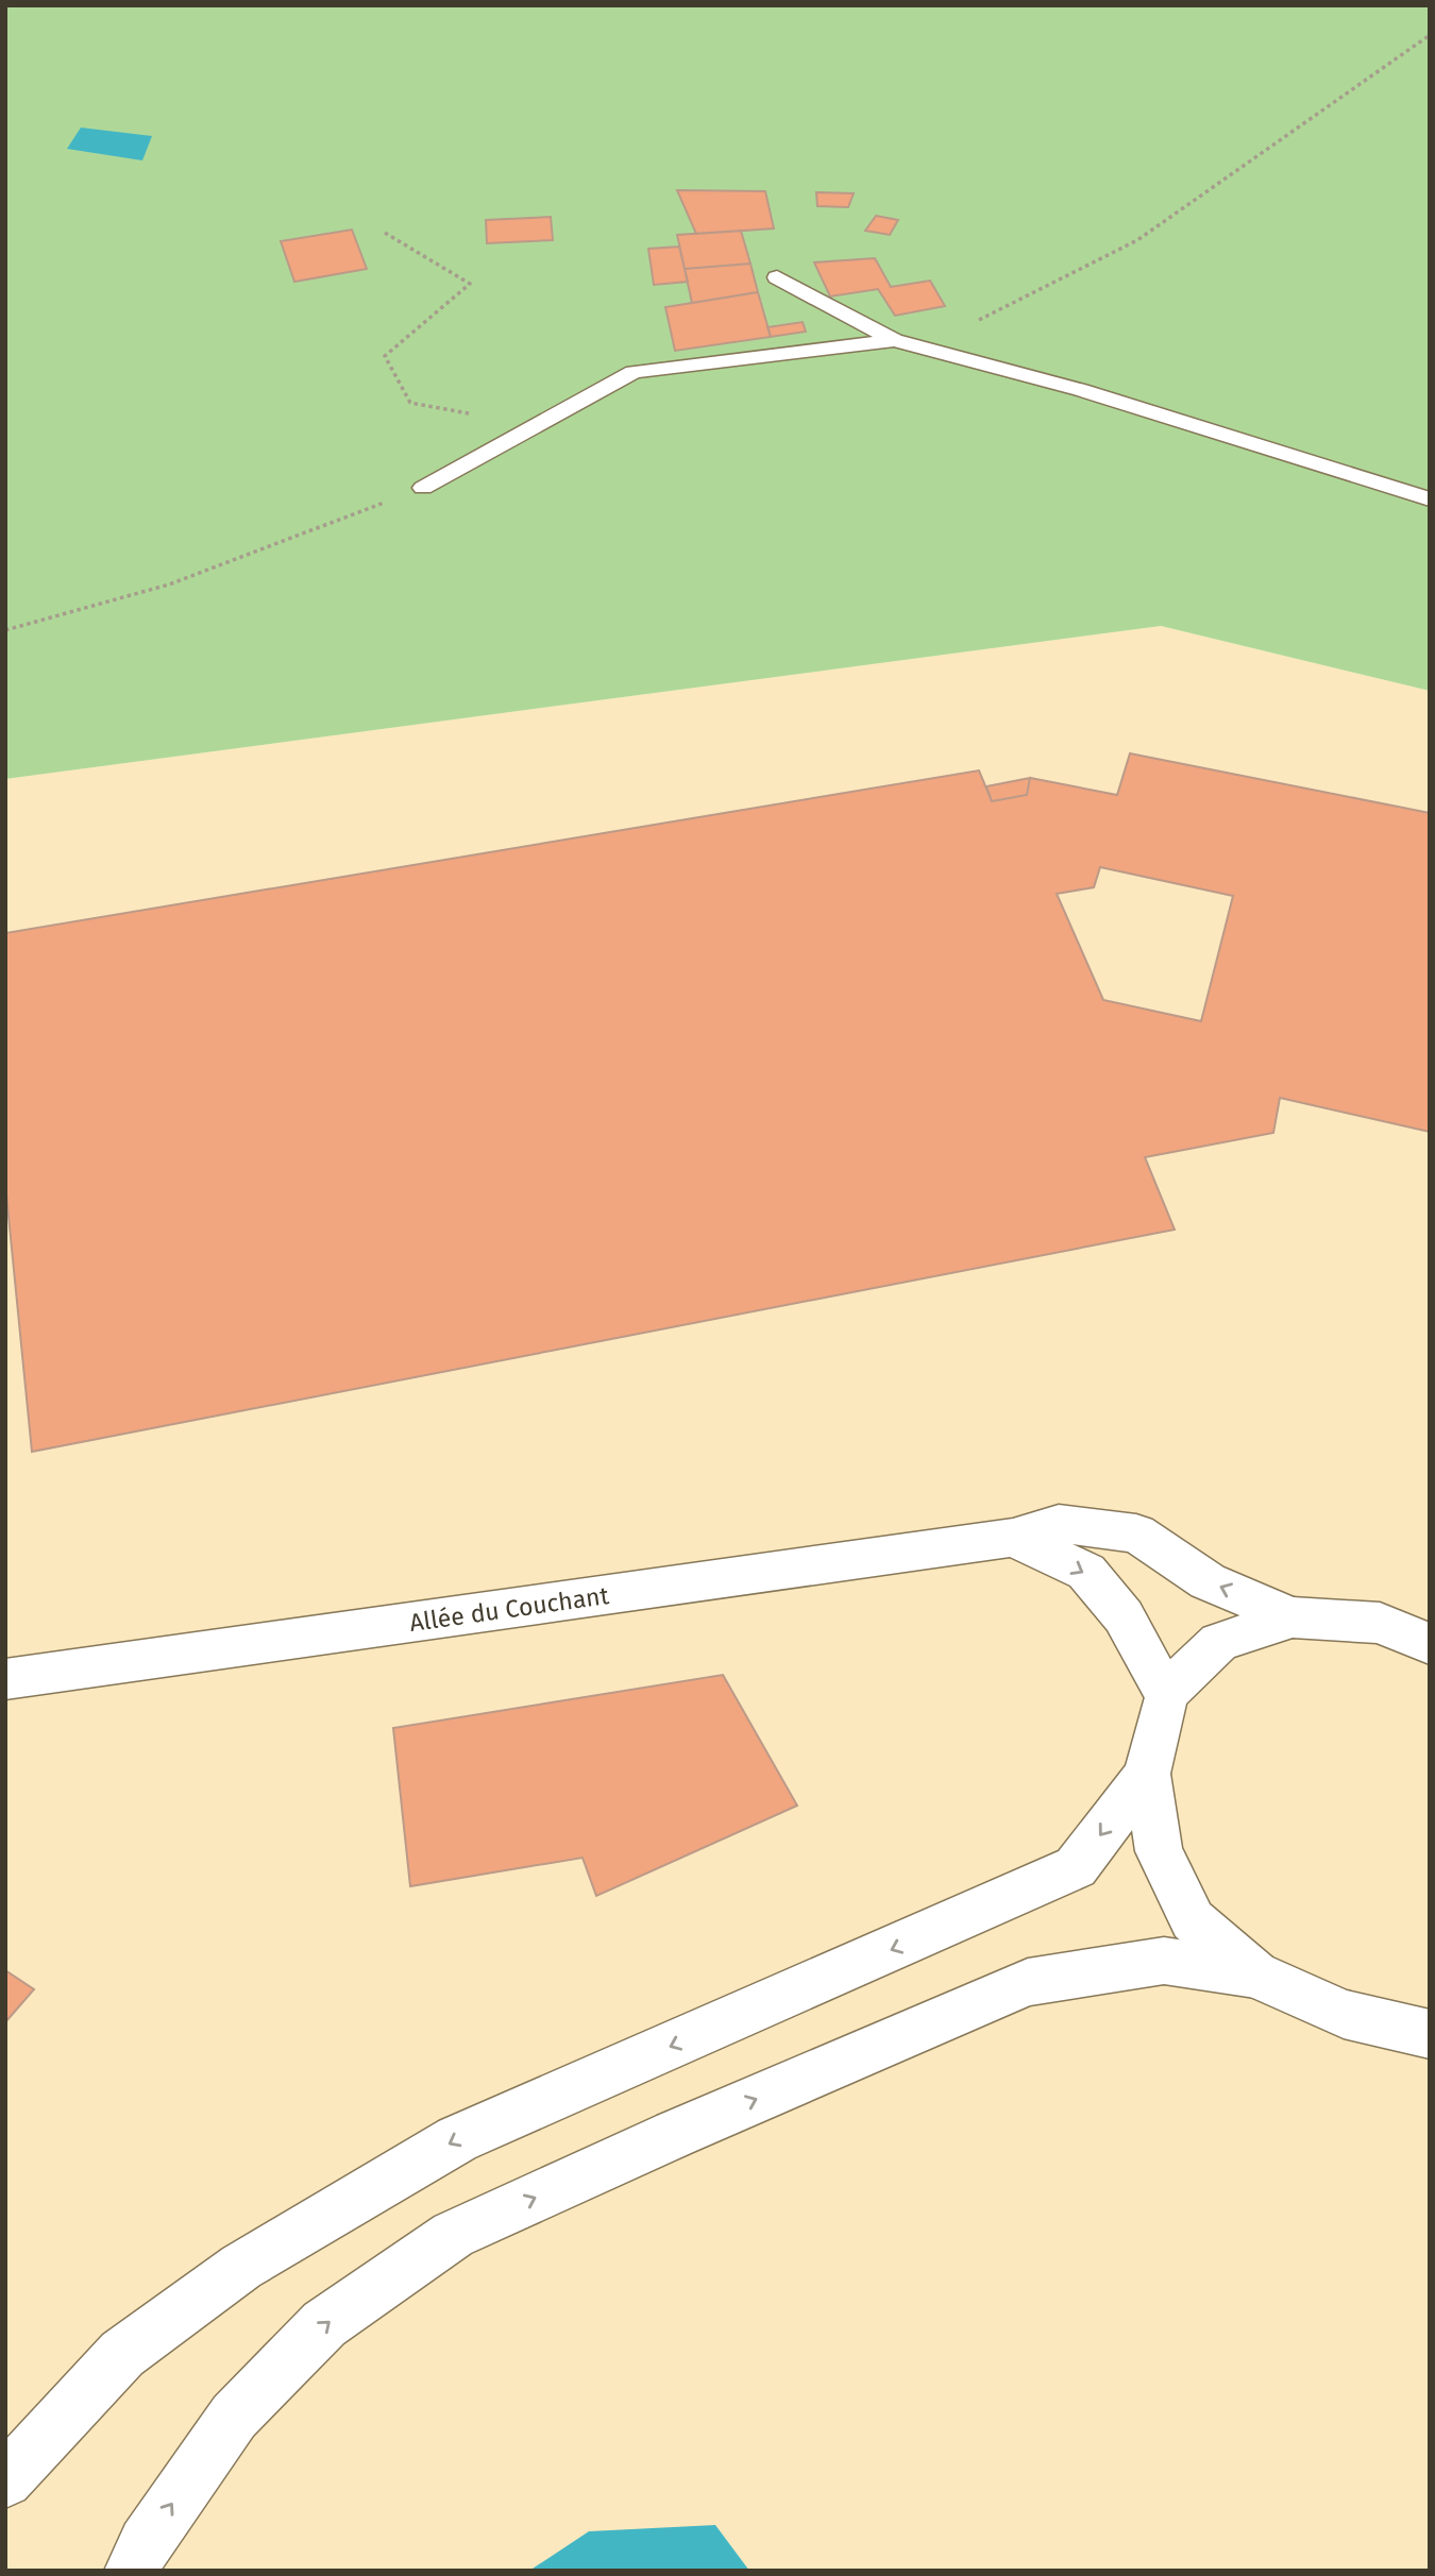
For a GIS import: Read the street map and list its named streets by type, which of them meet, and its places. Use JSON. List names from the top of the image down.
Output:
{
  "streets": {
    "main road": ["Allée du Couchant"]
  }
}
